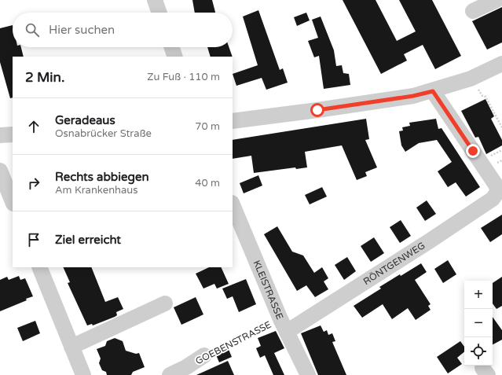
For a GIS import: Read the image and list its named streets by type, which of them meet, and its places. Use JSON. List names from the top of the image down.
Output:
{
  "streets": {
    "street": ["RÖNTGENWEG", "KLEISTRASSE", "GOEBENSTRASSE"]
  },
  "crossings": [
    ["RÖNTGENWEG", "KLEISTRASSE"],
    ["RÖNTGENWEG", "GOEBENSTRASSE"],
    ["KLEISTRASSE", "GOEBENSTRASSE"]
  ],
  "page": {
    "search": "Hier suchen",
    "heading": ["2 Min.", "Zu Fuß · 110 m"],
    "list": [
      ["Geradeaus", "Osnabrücker Straße", "70 m"],
      ["Rechts abbiegen", "Am Krankenhaus", "40 m"],
      "Ziel erreicht"
    ],
    "map_buttons": ["+", "−"]
  }
}
